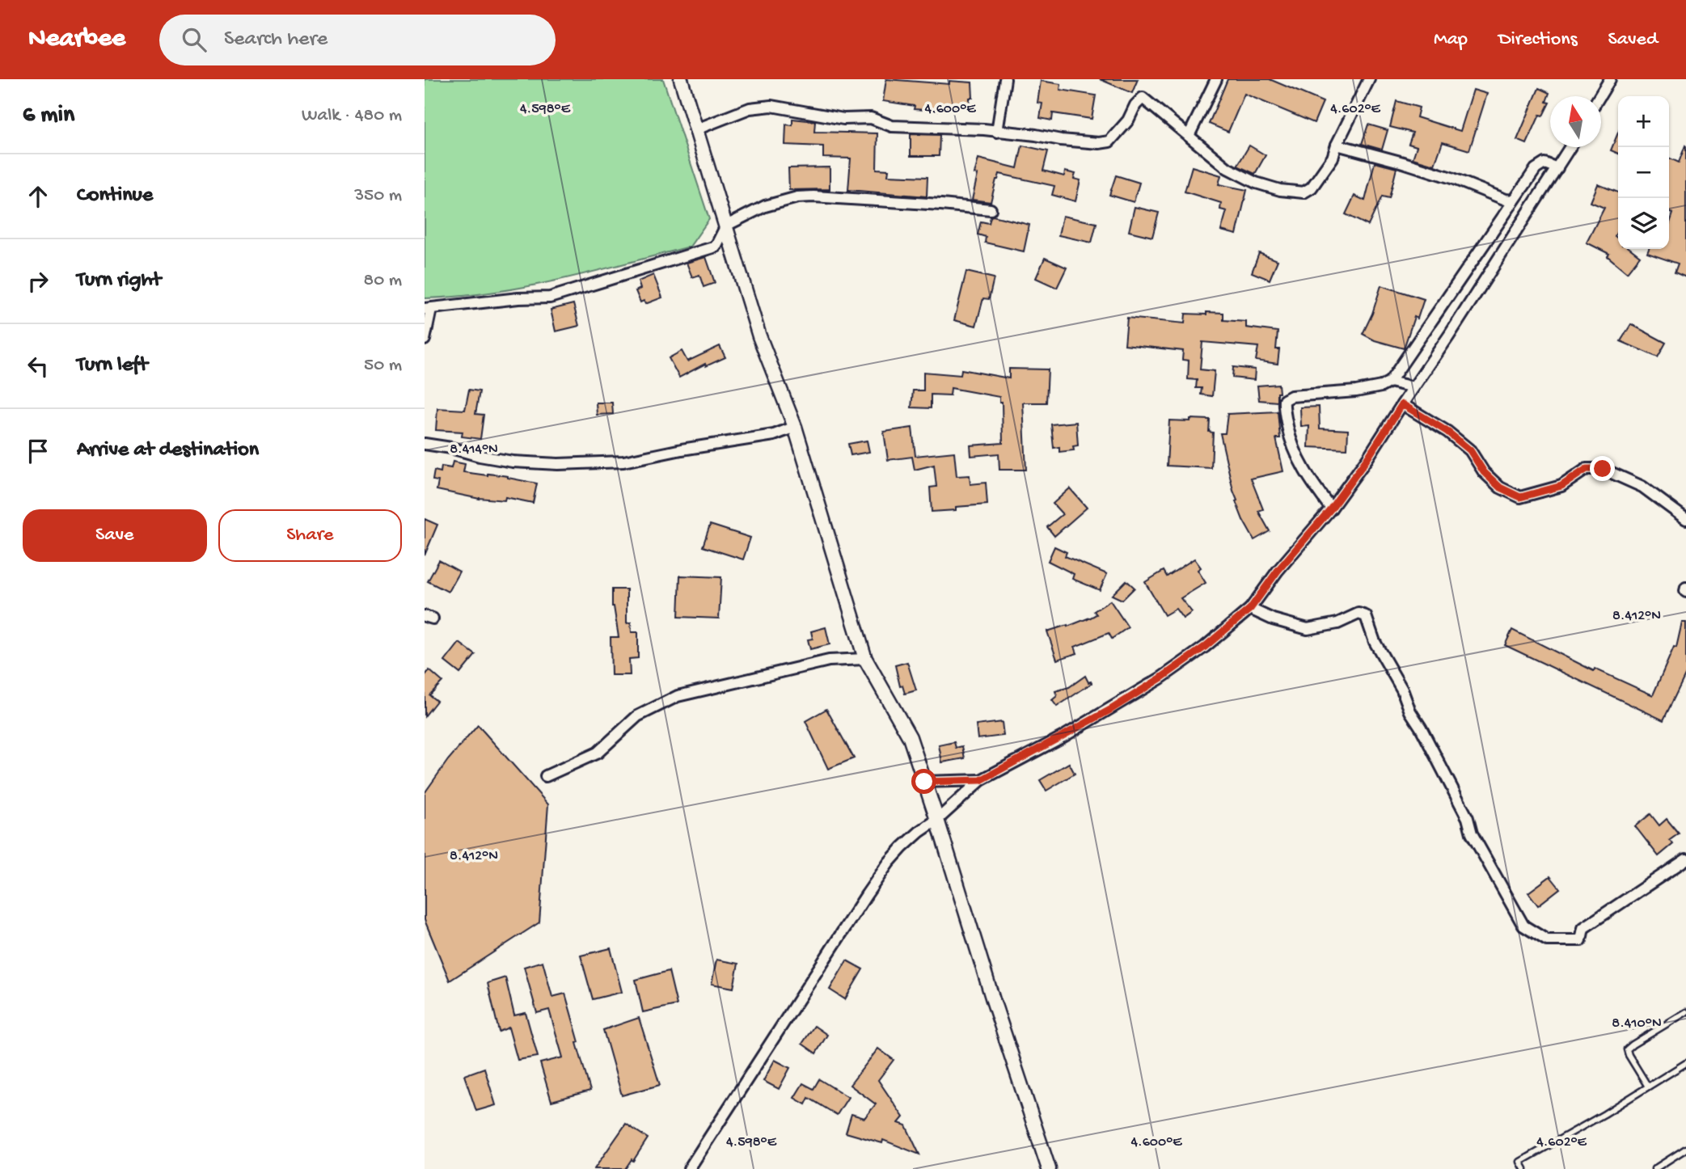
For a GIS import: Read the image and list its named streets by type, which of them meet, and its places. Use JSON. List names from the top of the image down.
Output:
{
  "north": "top",
  "page": {
    "header": "Nearbee",
    "search": "Search here",
    "nav": ["Map", "Directions", "Saved"],
    "heading": ["6 min", "Walk · 480 m"],
    "map_buttons": ["+", "−"],
    "list": [
      ["Continue", "350 m"],
      ["Turn right", "80 m"],
      ["Turn left", "50 m"],
      "Arrive at destination"
    ],
    "buttons": ["Save", "Share"]
  },
  "coordinates": [
    "4.598°E",
    "4.600°E",
    "4.602°E",
    "8.414°N",
    "8.412°N",
    "8.410°N"
  ]
}
